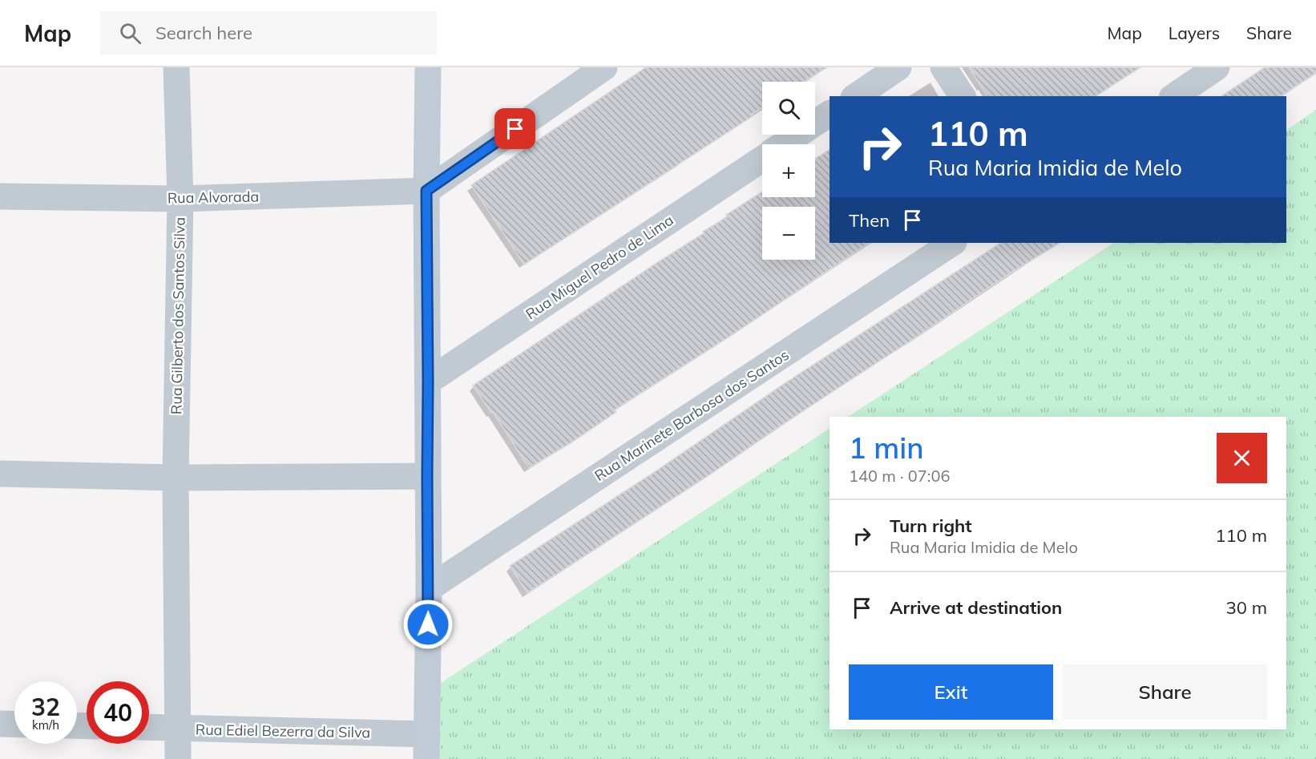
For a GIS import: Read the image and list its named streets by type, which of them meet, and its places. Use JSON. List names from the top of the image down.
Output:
{
  "streets": {
    "street": [
      "Rua Alvorada",
      "Rua Miguel Pedro de Lima",
      "Rua Gilberto dos Santos Silva",
      "Rua Marinete Barbosa dos Santos",
      "Rua Ediel Bezerra da Silva"
    ]
  },
  "crossings": [
    ["Rua Alvorada", "Rua Gilberto dos Santos Silva"],
    ["Rua Gilberto dos Santos Silva", "Rua Ediel Bezerra da Silva"]
  ],
  "page": {
    "header": "Map",
    "search": "Search here",
    "nav": ["Map", "Layers", "Share"],
    "map_buttons": ["+", "−"],
    "turn": ["110 m", "Rua Maria Imidia de Melo"],
    "then": "Then",
    "heading": ["1 min", "140 m · 07:06"],
    "list": [
      {
        "name": "Turn right",
        "note": "Rua Maria Imidia de Melo",
        "value": "110 m"
      },
      {
        "name": "Arrive at destination",
        "value": "30 m"
      }
    ],
    "buttons": ["Exit", "Share"],
    "speed": "32 km/h",
    "limit": "40"
  }
}
